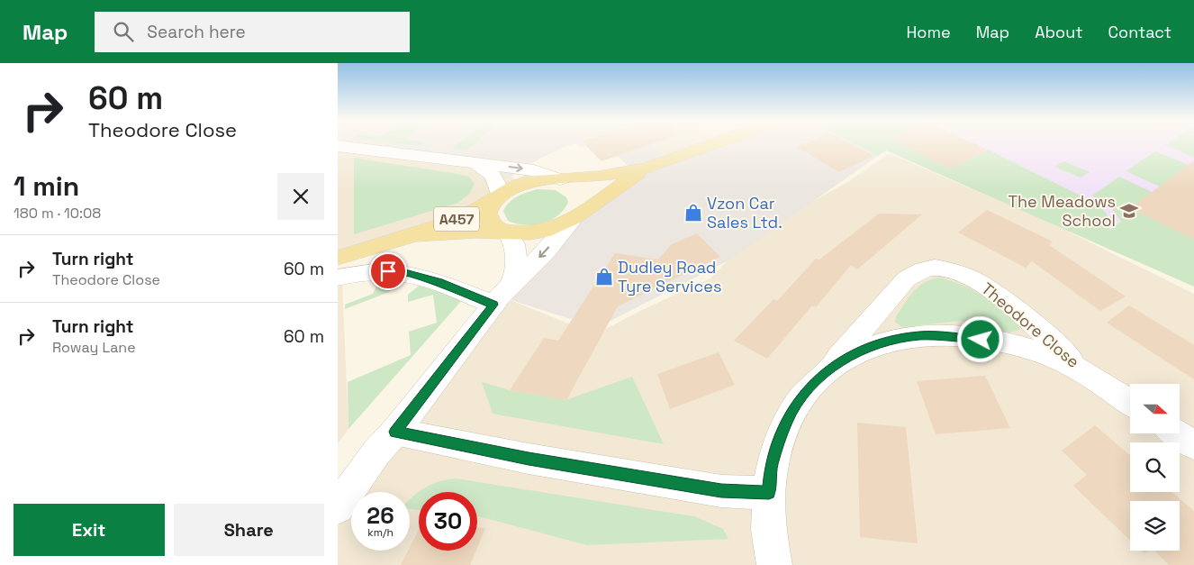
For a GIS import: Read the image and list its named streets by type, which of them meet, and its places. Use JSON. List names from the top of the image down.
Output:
{
  "streets": {
    "main road": ["A457"],
    "street": ["Theodore Close"]
  },
  "places": {
    "school or university": ["The Meadows School"],
    "shop": ["Vzon Car Sales Ltd.", "Dudley Road Tyre Services"]
  },
  "north": "right",
  "page": {
    "header": "Map",
    "search": "Search here",
    "nav": [
      "Home",
      "Map",
      "About",
      "Contact"
    ],
    "turn": ["60 m", "Theodore Close"],
    "heading": ["1 min", "180 m · 10:08"],
    "list": [
      {
        "name": "Turn right",
        "note": "Theodore Close",
        "value": "60 m"
      },
      {
        "name": "Turn right",
        "note": "Roway Lane",
        "value": "60 m"
      }
    ],
    "speed": "26 km/h",
    "limit": "30",
    "buttons": ["Exit", "Share"]
  }
}
